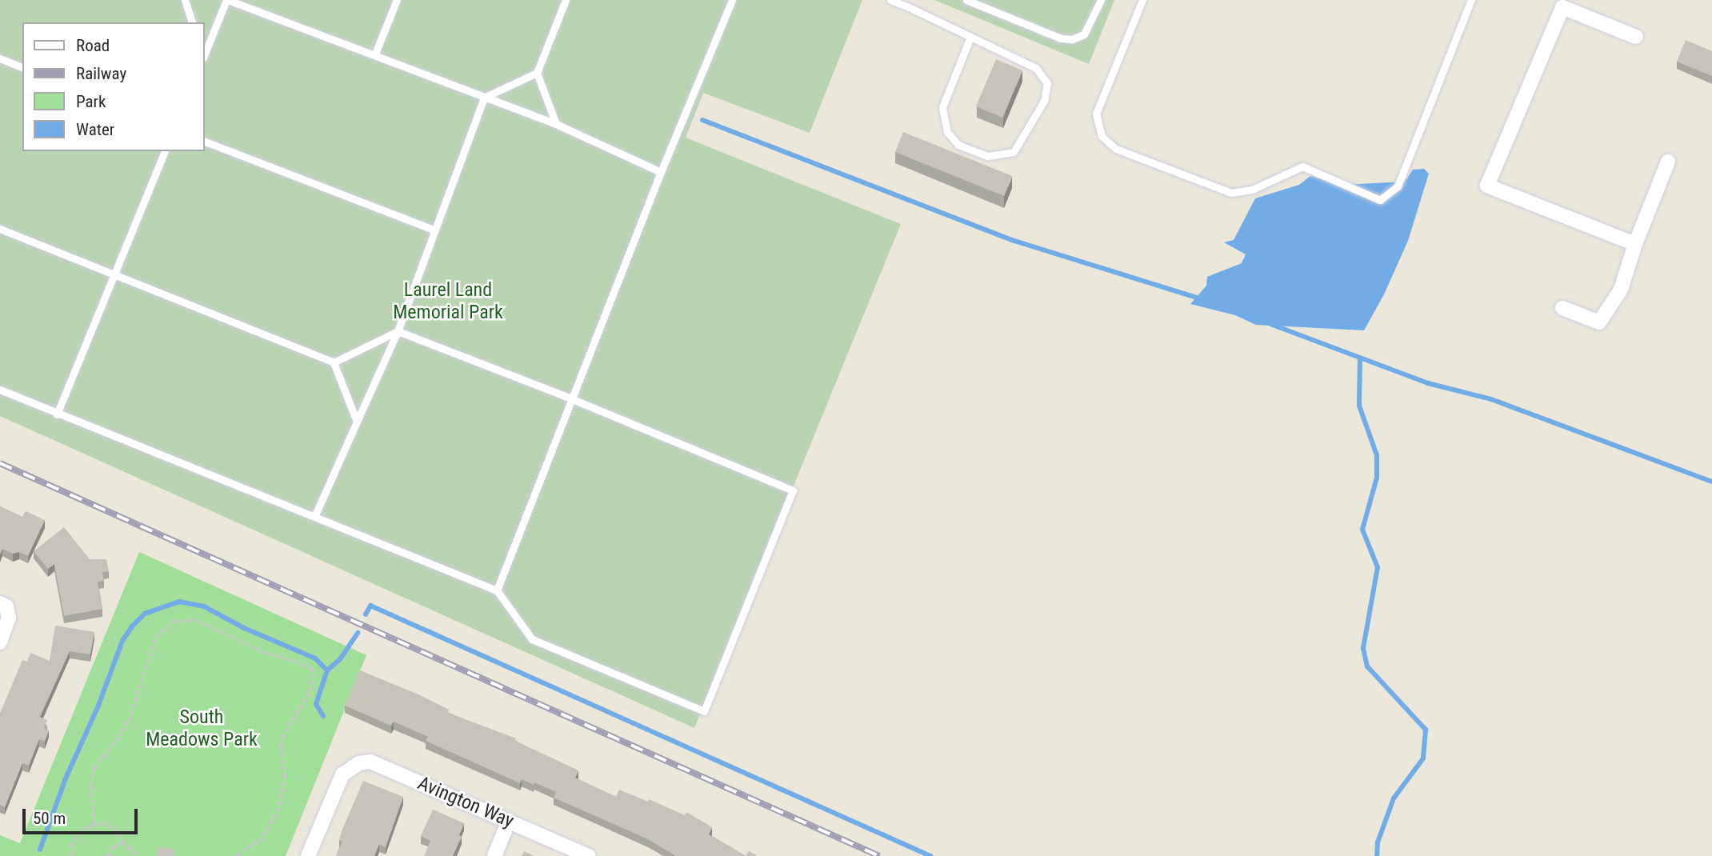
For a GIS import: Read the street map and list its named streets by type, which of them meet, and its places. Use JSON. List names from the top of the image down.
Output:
{
  "streets": {
    "street": ["Avington Way"]
  },
  "parks": ["Laurel Land Memorial Park", "South Meadows Park"],
  "legend": [
    "Road",
    "Railway",
    "Park",
    "Water"
  ],
  "scale_bar": "50 m"
}
